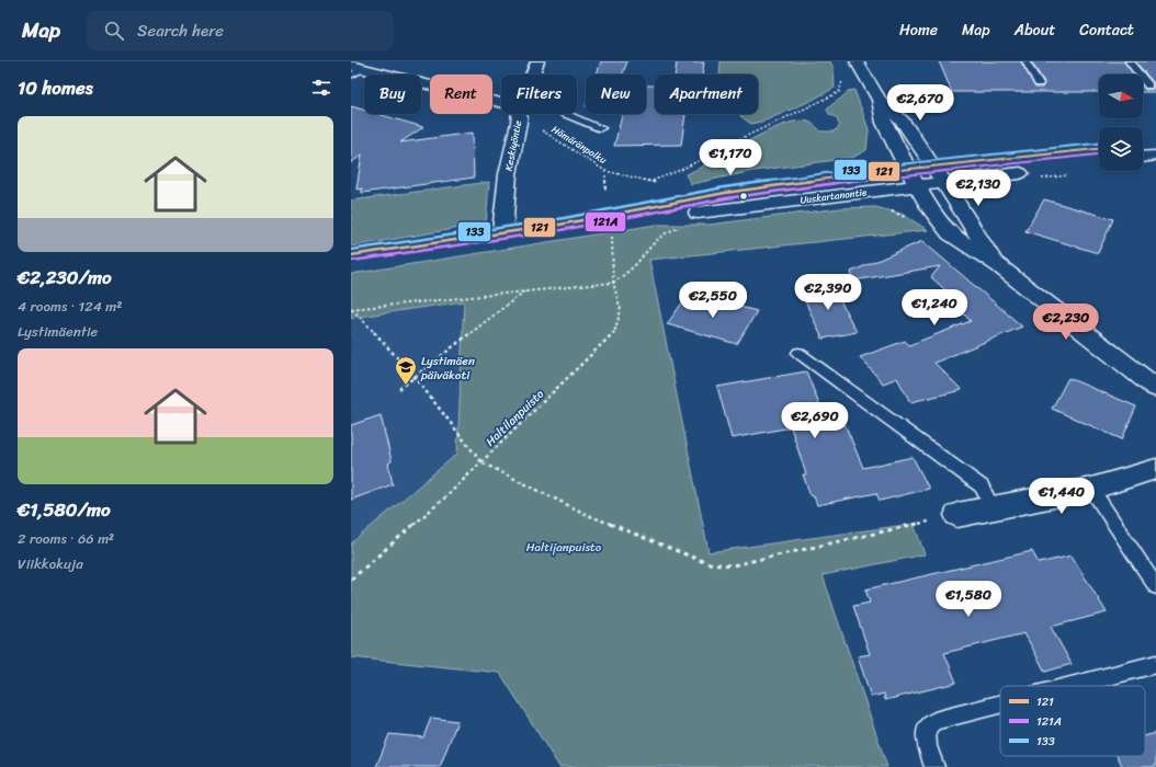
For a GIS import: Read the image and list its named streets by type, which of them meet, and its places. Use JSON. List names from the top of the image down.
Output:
{
  "streets": {
    "street": ["Keskiyöntie", "Uuskartanontie"],
    "path": ["Hämäränpolku", "Haltilanpuisto"]
  },
  "crossings": [
    ["Hämäränpolku", "Keskiyöntie"],
    ["Keskiyöntie", "Uuskartanontie"]
  ],
  "parks": ["Haltijanpuisto"],
  "places": {
    "school or university": ["Lystimäen päiväkoti"]
  },
  "lines": ["transit line 133", "transit line 121", "transit line 121A"],
  "legend": ["121", "121A", "133"],
  "north": "right",
  "page": {
    "header": "Map",
    "search": "Search here",
    "nav": [
      "Home",
      "Map",
      "About",
      "Contact"
    ],
    "heading": "10 homes",
    "chip": [
      "Buy",
      "Rent",
      "Filters",
      "New",
      "Apartment"
    ],
    "price": [
      "€2,670",
      "€1,170",
      "€2,130",
      "€2,390",
      "€2,550",
      "€1,240",
      "€2,230",
      "€2,690",
      "€1,440",
      "€1,580"
    ],
    "list": [
      {
        "name": "€2,230/mo",
        "note": "4 rooms · 124 m² · Lystimäentie"
      },
      {
        "name": "€1,580/mo",
        "note": "2 rooms · 66 m² · Viikkokuja"
      }
    ]
  }
}
